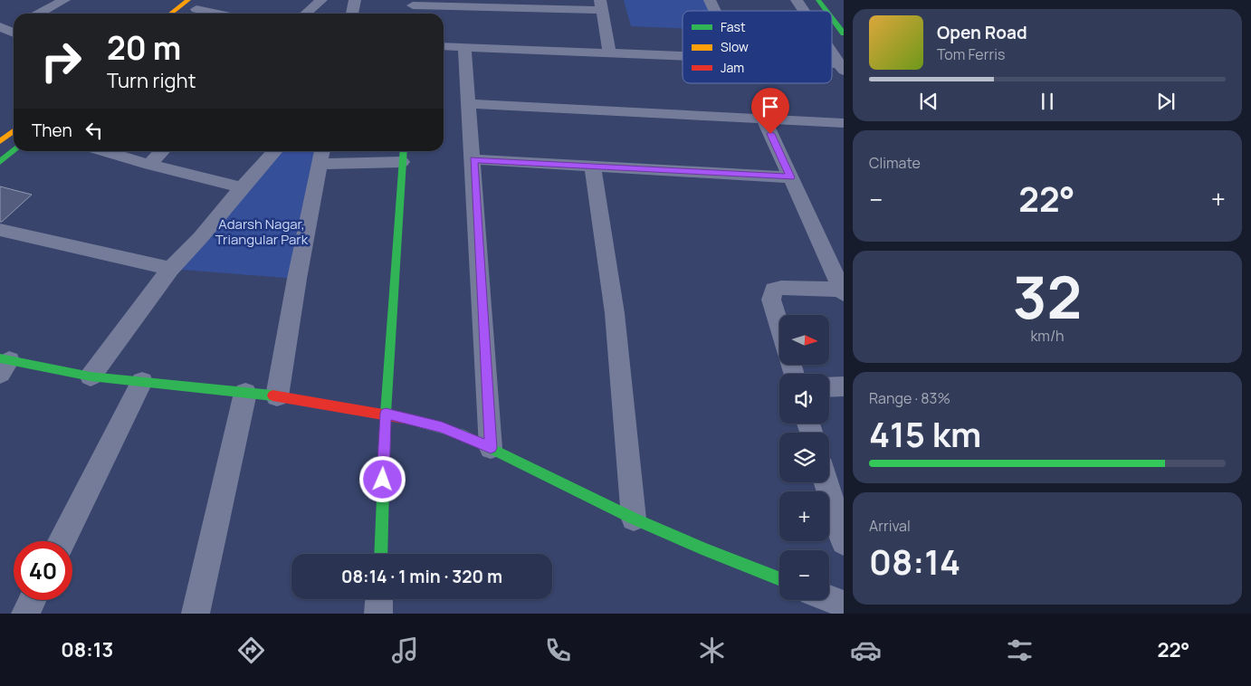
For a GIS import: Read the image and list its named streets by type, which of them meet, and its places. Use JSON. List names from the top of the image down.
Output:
{
  "parks": ["Adarsh Nagar, Triangular Park"],
  "legend": ["Fast", "Slow", "Jam"],
  "north": "right",
  "page": {
    "turn": ["20 m", "Turn right"],
    "song": ["Open Road", "Tom Ferris"],
    "then": "Then",
    "tile": [
      "Climate",
      ["32", "km/h"],
      ["Range · 83%", "415 km"],
      ["Arrival", "08:14"]
    ],
    "heat": ["−", "22°", "+"],
    "map_buttons": ["+", "−"],
    "limit": "40",
    "trip": "08:14 · 1 min · 320 m",
    "tabs": ["08:13", "22°"]
  }
}
